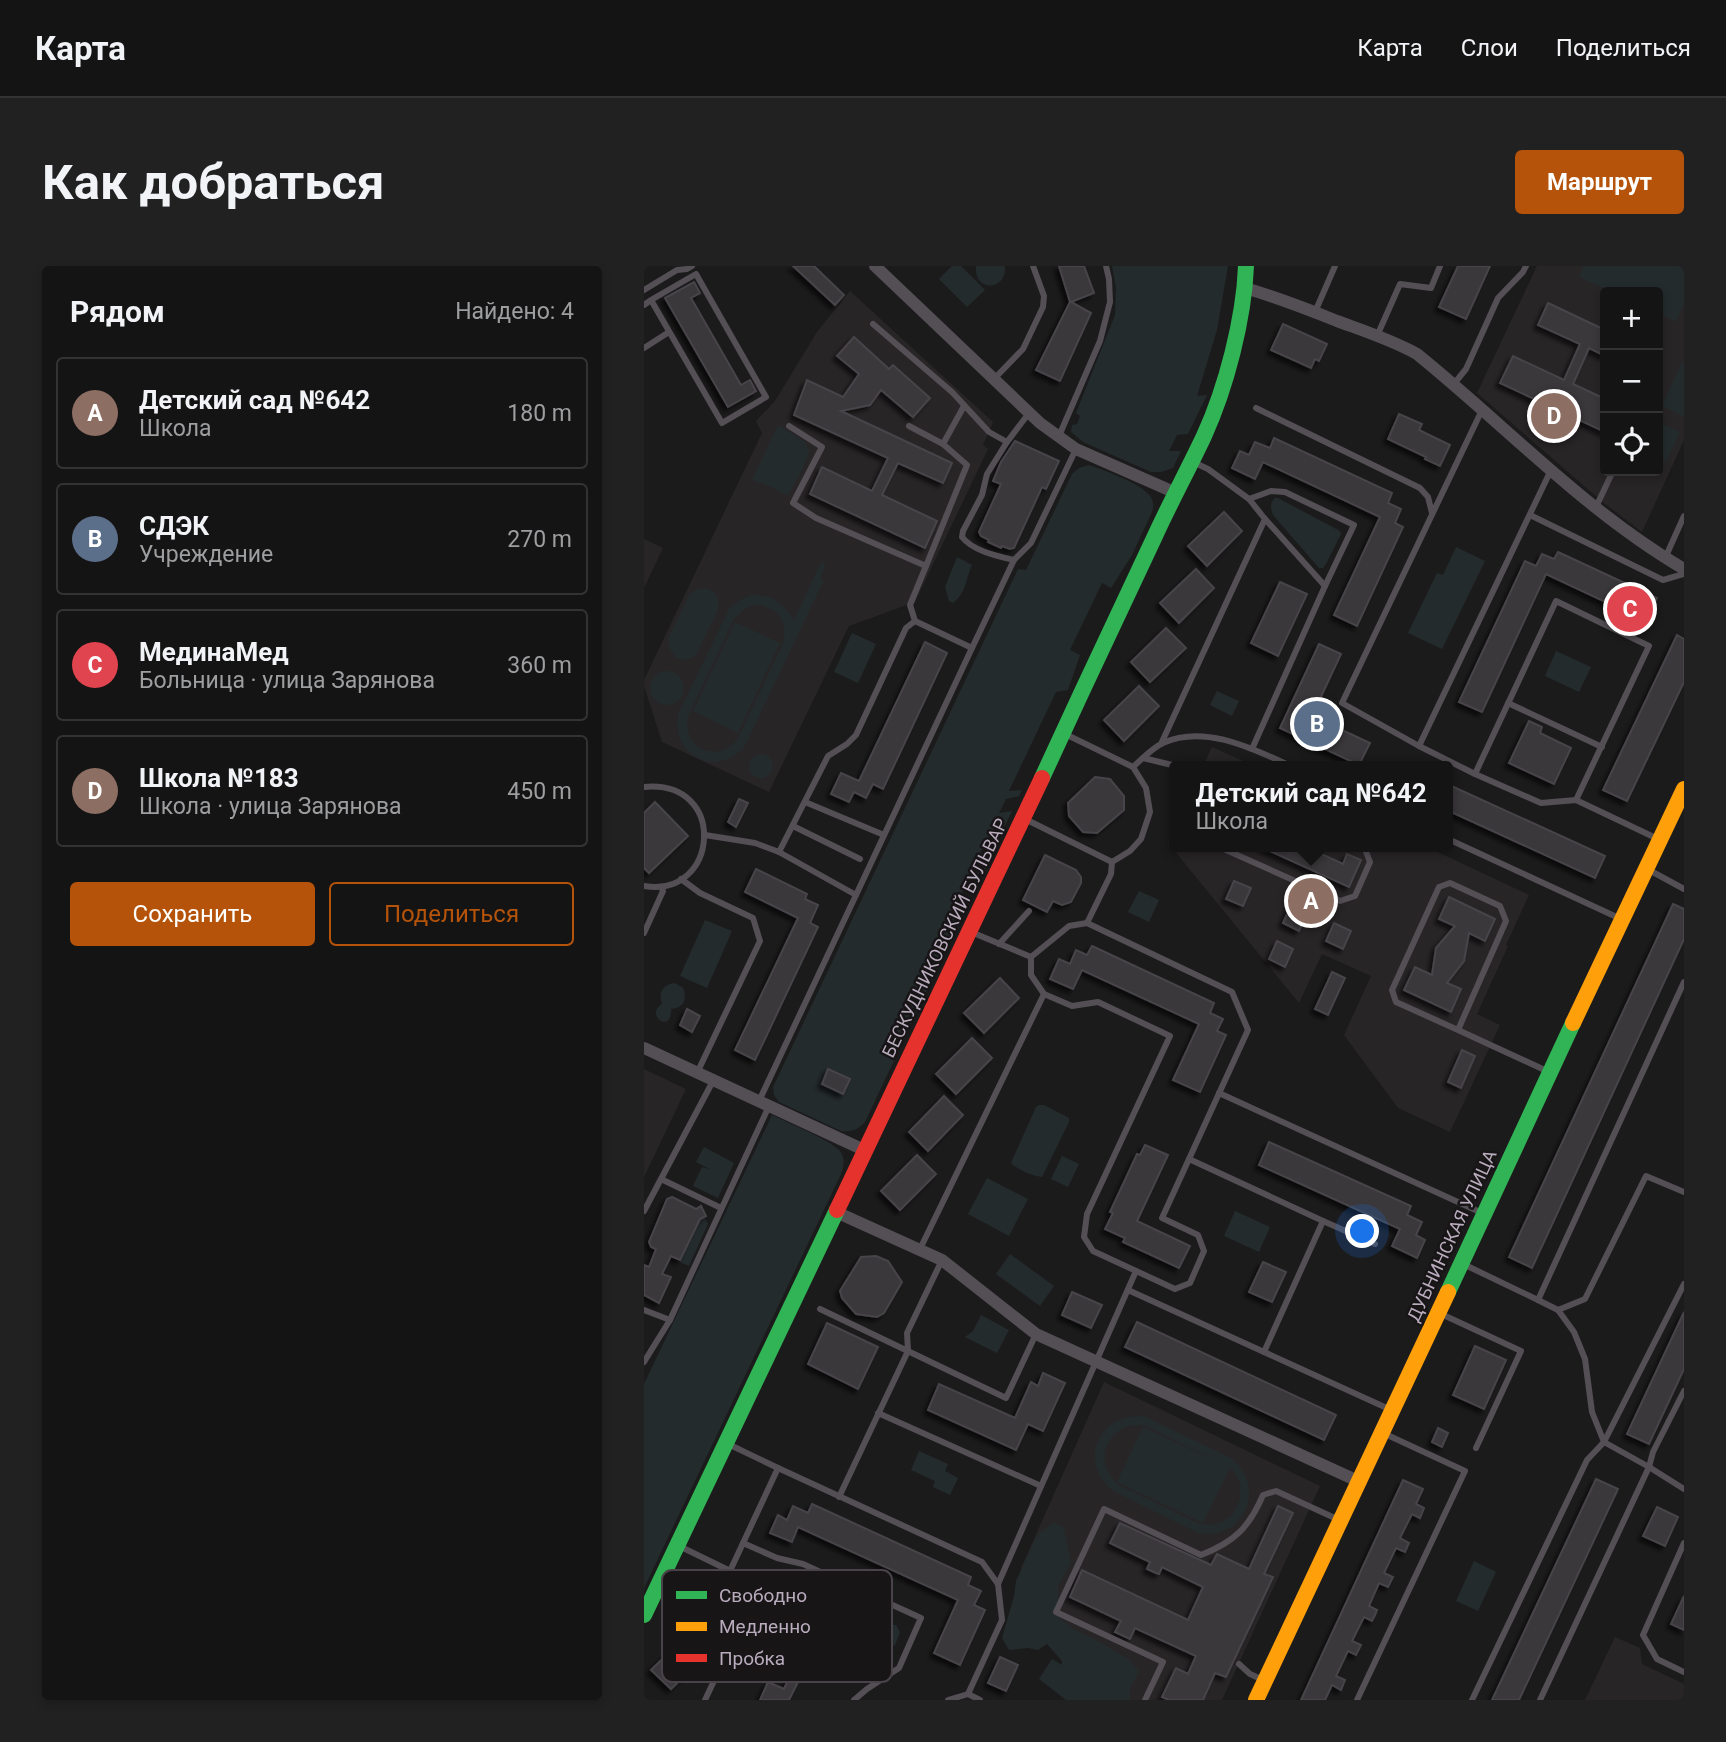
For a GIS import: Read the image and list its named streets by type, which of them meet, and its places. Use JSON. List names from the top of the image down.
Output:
{
  "streets": {
    "street": ["БЕСКУДНИКОВСКИЙ БУЛЬВАР", "ДУБНИНСКАЯ УЛИЦА"]
  },
  "legend": ["Свободно", "Медленно", "Пробка"],
  "page": {
    "header": "Карта",
    "nav": ["Карта", "Слои", "Поделиться"],
    "buttons": [
      "Маршрут",
      ["Сохранить", "Поделиться"]
    ],
    "title": "Как добраться",
    "heading": ["Рядом", "Найдено: 4"],
    "map_buttons": ["+", "−"],
    "list": [
      {
        "mark": "A",
        "name": "Детский сад №642",
        "note": "Школа",
        "value": "180 m"
      },
      {
        "mark": "B",
        "name": "СДЭК",
        "note": "Учреждение",
        "value": "270 m"
      },
      {
        "mark": "C",
        "name": "МединаМед",
        "note": "Больница · улица Зарянова",
        "value": "360 m"
      },
      {
        "mark": "D",
        "name": "Школа №183",
        "note": "Школа · улица Зарянова",
        "value": "450 m"
      }
    ],
    "pins": [
      "D",
      "C",
      "B",
      "A"
    ],
    "popup": ["Детский сад №642", "Школа"]
  }
}
